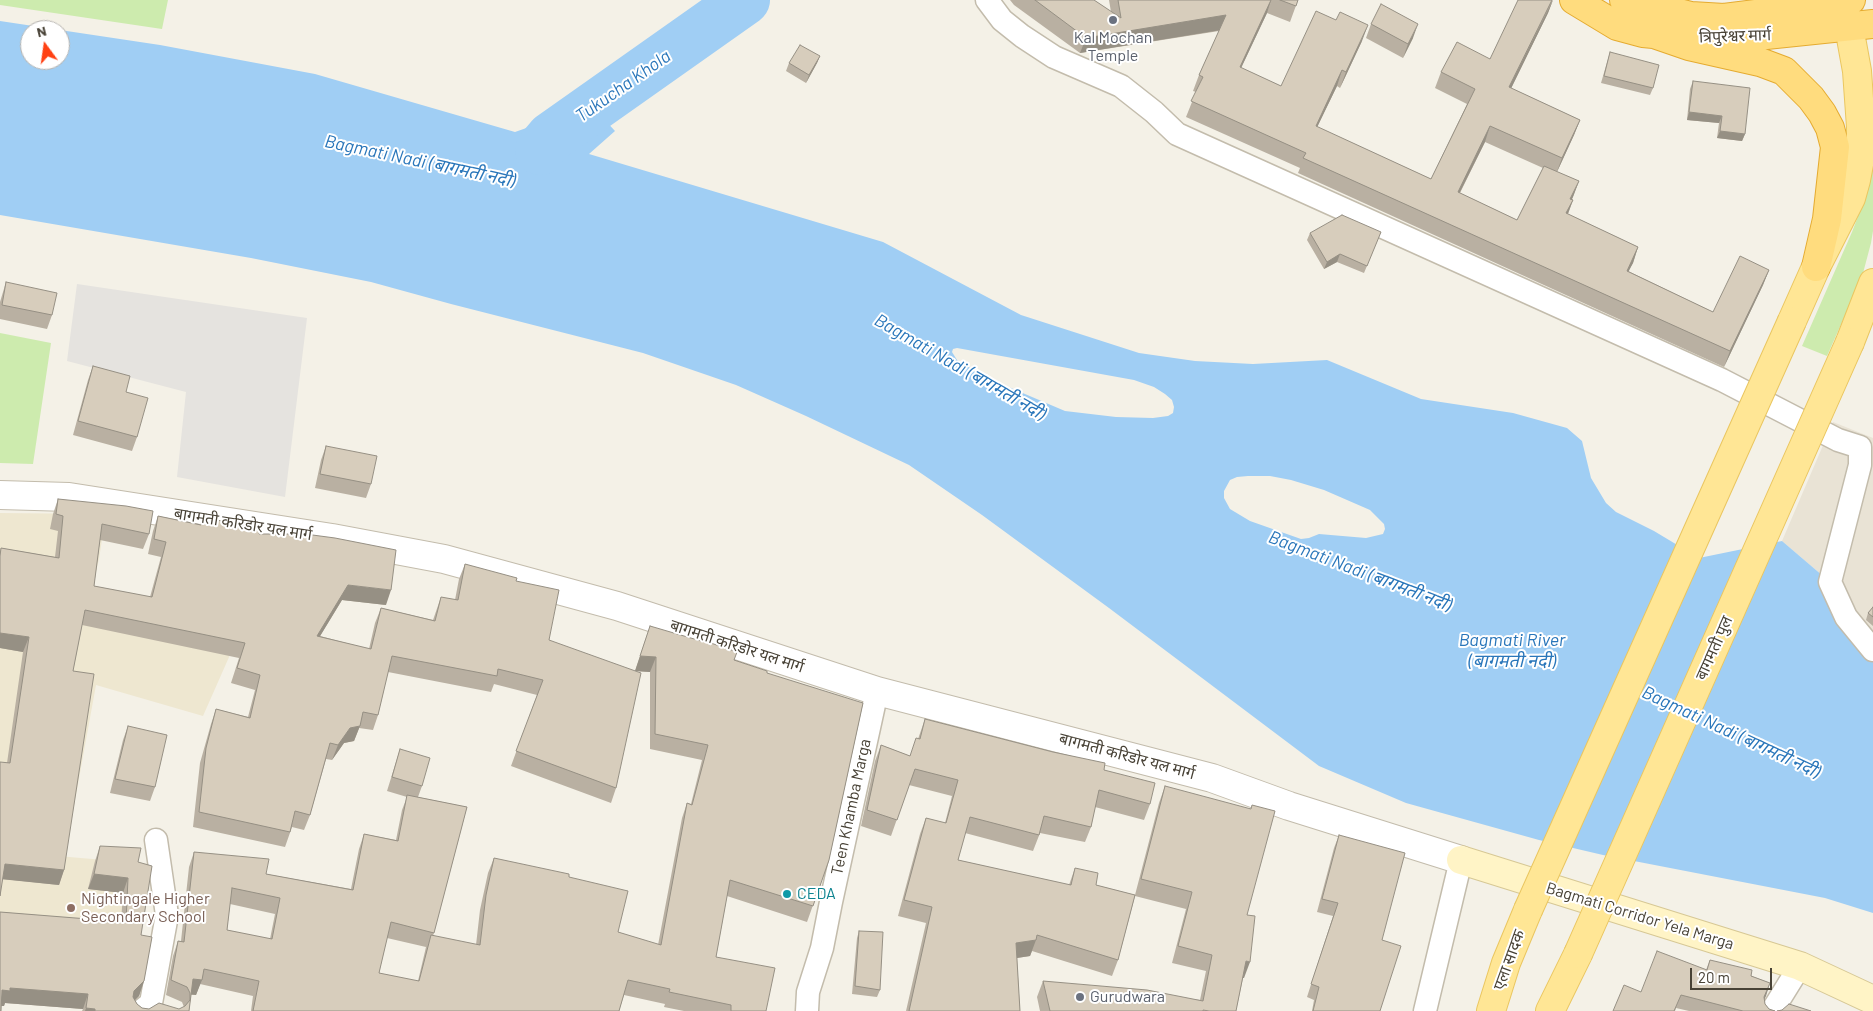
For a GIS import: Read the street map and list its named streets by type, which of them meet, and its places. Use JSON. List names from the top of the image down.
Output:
{
  "streets": {
    "highway": ["त्रिपुरेश्वर मार्ग"],
    "main road": ["बागमती पुल", "Bagmati Corridor Yela Marga", "एला सादक"],
    "street": ["बागमती करिडोर यल मार्ग", "Teen Khamba Marga"]
  },
  "crossings": [
    ["बागमती करिडोर यल मार्ग", "Teen Khamba Marga"],
    ["बागमती करिडोर यल मार्ग", "Bagmati Corridor Yela Marga"]
  ],
  "water": ["Tukucha Khola", "Bagmati Nadi (बागमती नदी)", "Bagmati River (बागमती नदी)"],
  "places": [
    "Kal Mochan Temple",
    "CEDA",
    "Nightingale Higher Secondary School",
    "Gurudwara"
  ],
  "scale_bar": "20 m",
  "north": "top"
}
